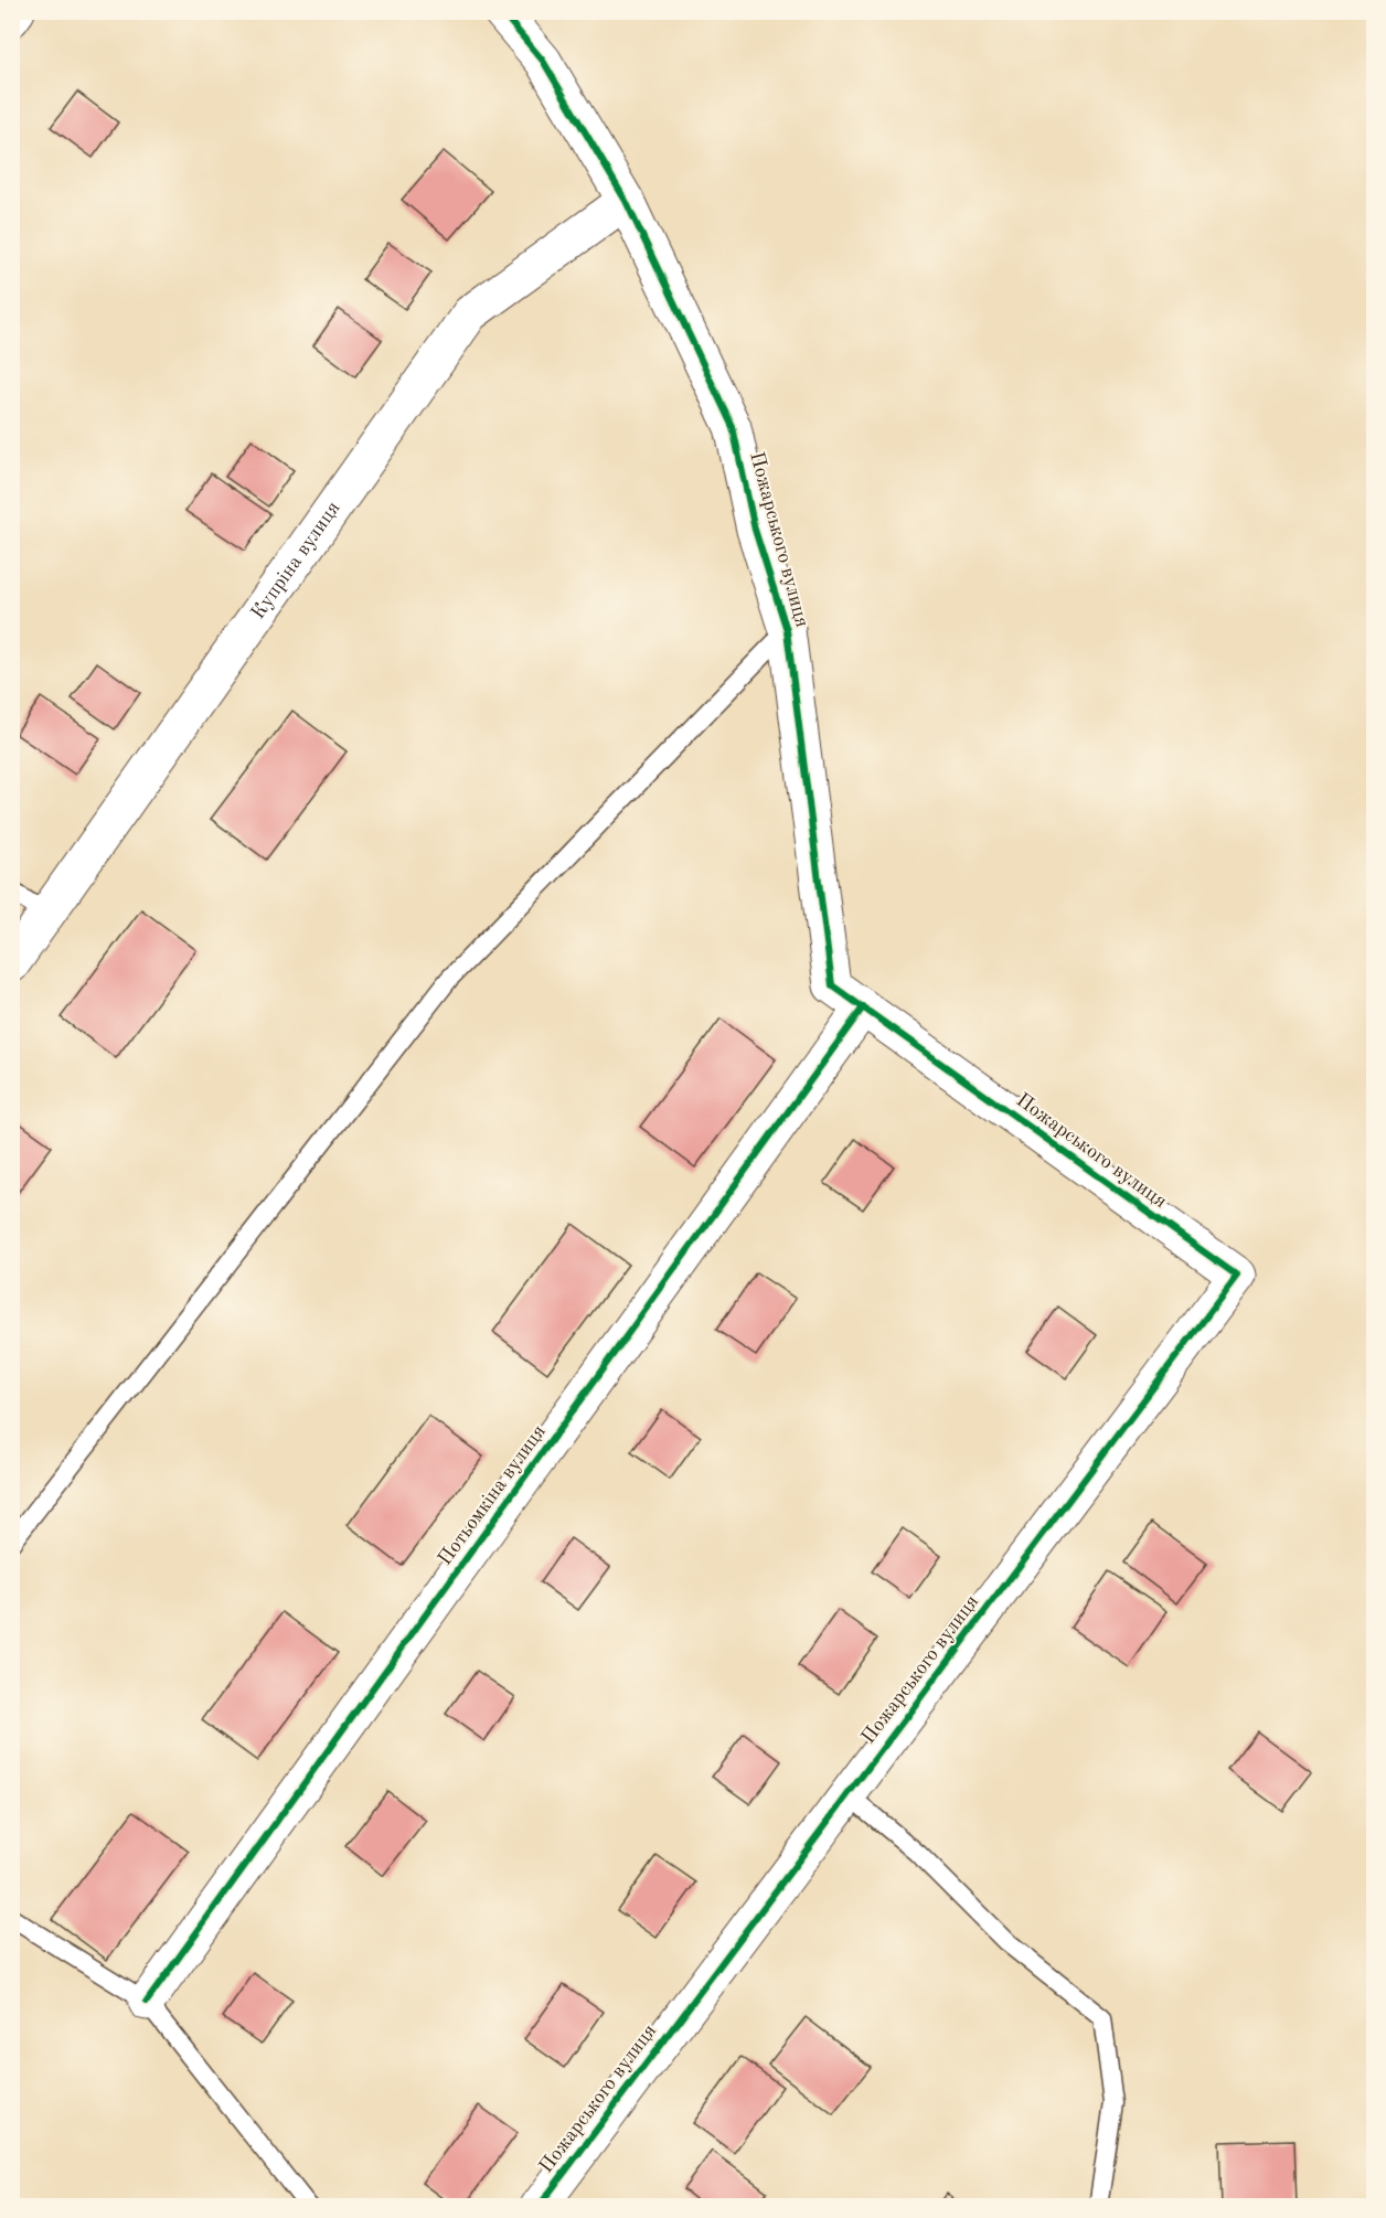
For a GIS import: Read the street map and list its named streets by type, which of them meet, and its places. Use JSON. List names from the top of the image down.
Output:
{
  "streets": {
    "street": ["Пожарського вулиця", "Купріна вулиця", "Потьомкіна вулиця"]
  },
  "crossings": [
    ["Пожарського вулиця", "Купріна вулиця"],
    ["Пожарського вулиця", "Потьомкіна вулиця"]
  ]
}
